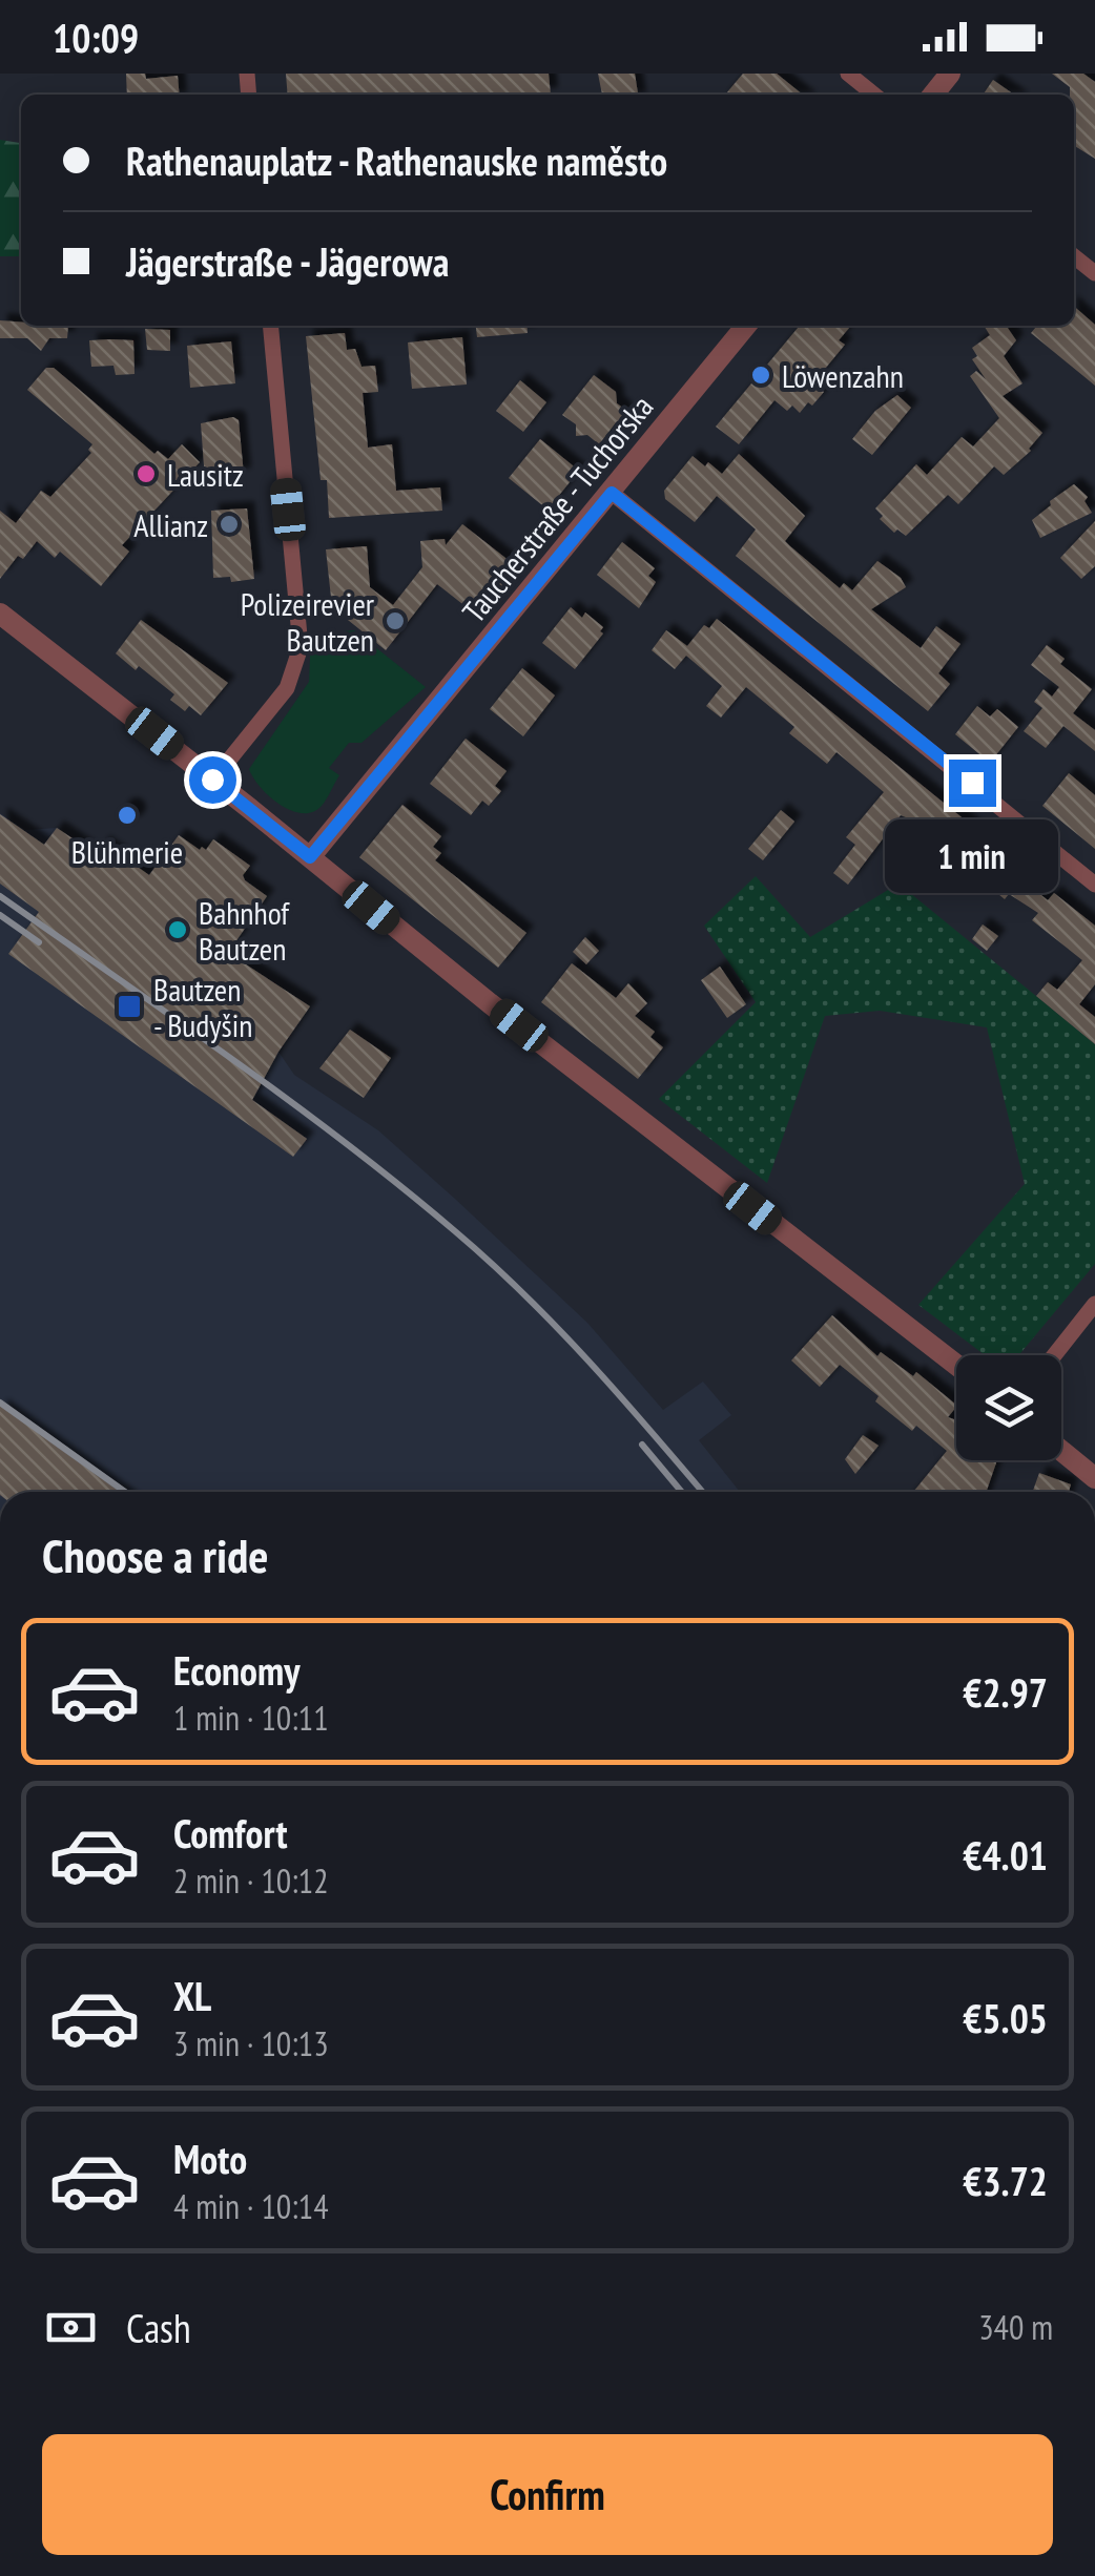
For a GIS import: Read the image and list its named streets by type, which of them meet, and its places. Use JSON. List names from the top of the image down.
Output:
{
  "streets": {
    "street": ["Taucherstraße - Tuchorska"]
  },
  "places": {
    "other": [
      "Löwenzahn",
      "Lausitz",
      "Allianz",
      "Polizeirevier Bautzen",
      "Blühmerie",
      "Bahnhof Bautzen"
    ],
    "transit": ["Bautzen - Budyšin"]
  },
  "page": {
    "status": "10:09",
    "banner": ["Rathenauplatz - Rathenauske naměsto", "Jägerstraße - Jägerowa"],
    "bubble": "1 min",
    "heading": "Choose a ride",
    "list": [
      {
        "name": "Economy",
        "note": "1 min · 10:11",
        "value": "€2.97"
      },
      {
        "name": "Comfort",
        "note": "2 min · 10:12",
        "value": "€4.01"
      },
      {
        "name": "XL",
        "note": "3 min · 10:13",
        "value": "€5.05"
      },
      {
        "name": "Moto",
        "note": "4 min · 10:14",
        "value": "€3.72"
      }
    ],
    "pay": ["Cash", "340 m"],
    "buttons": "Confirm"
  }
}
